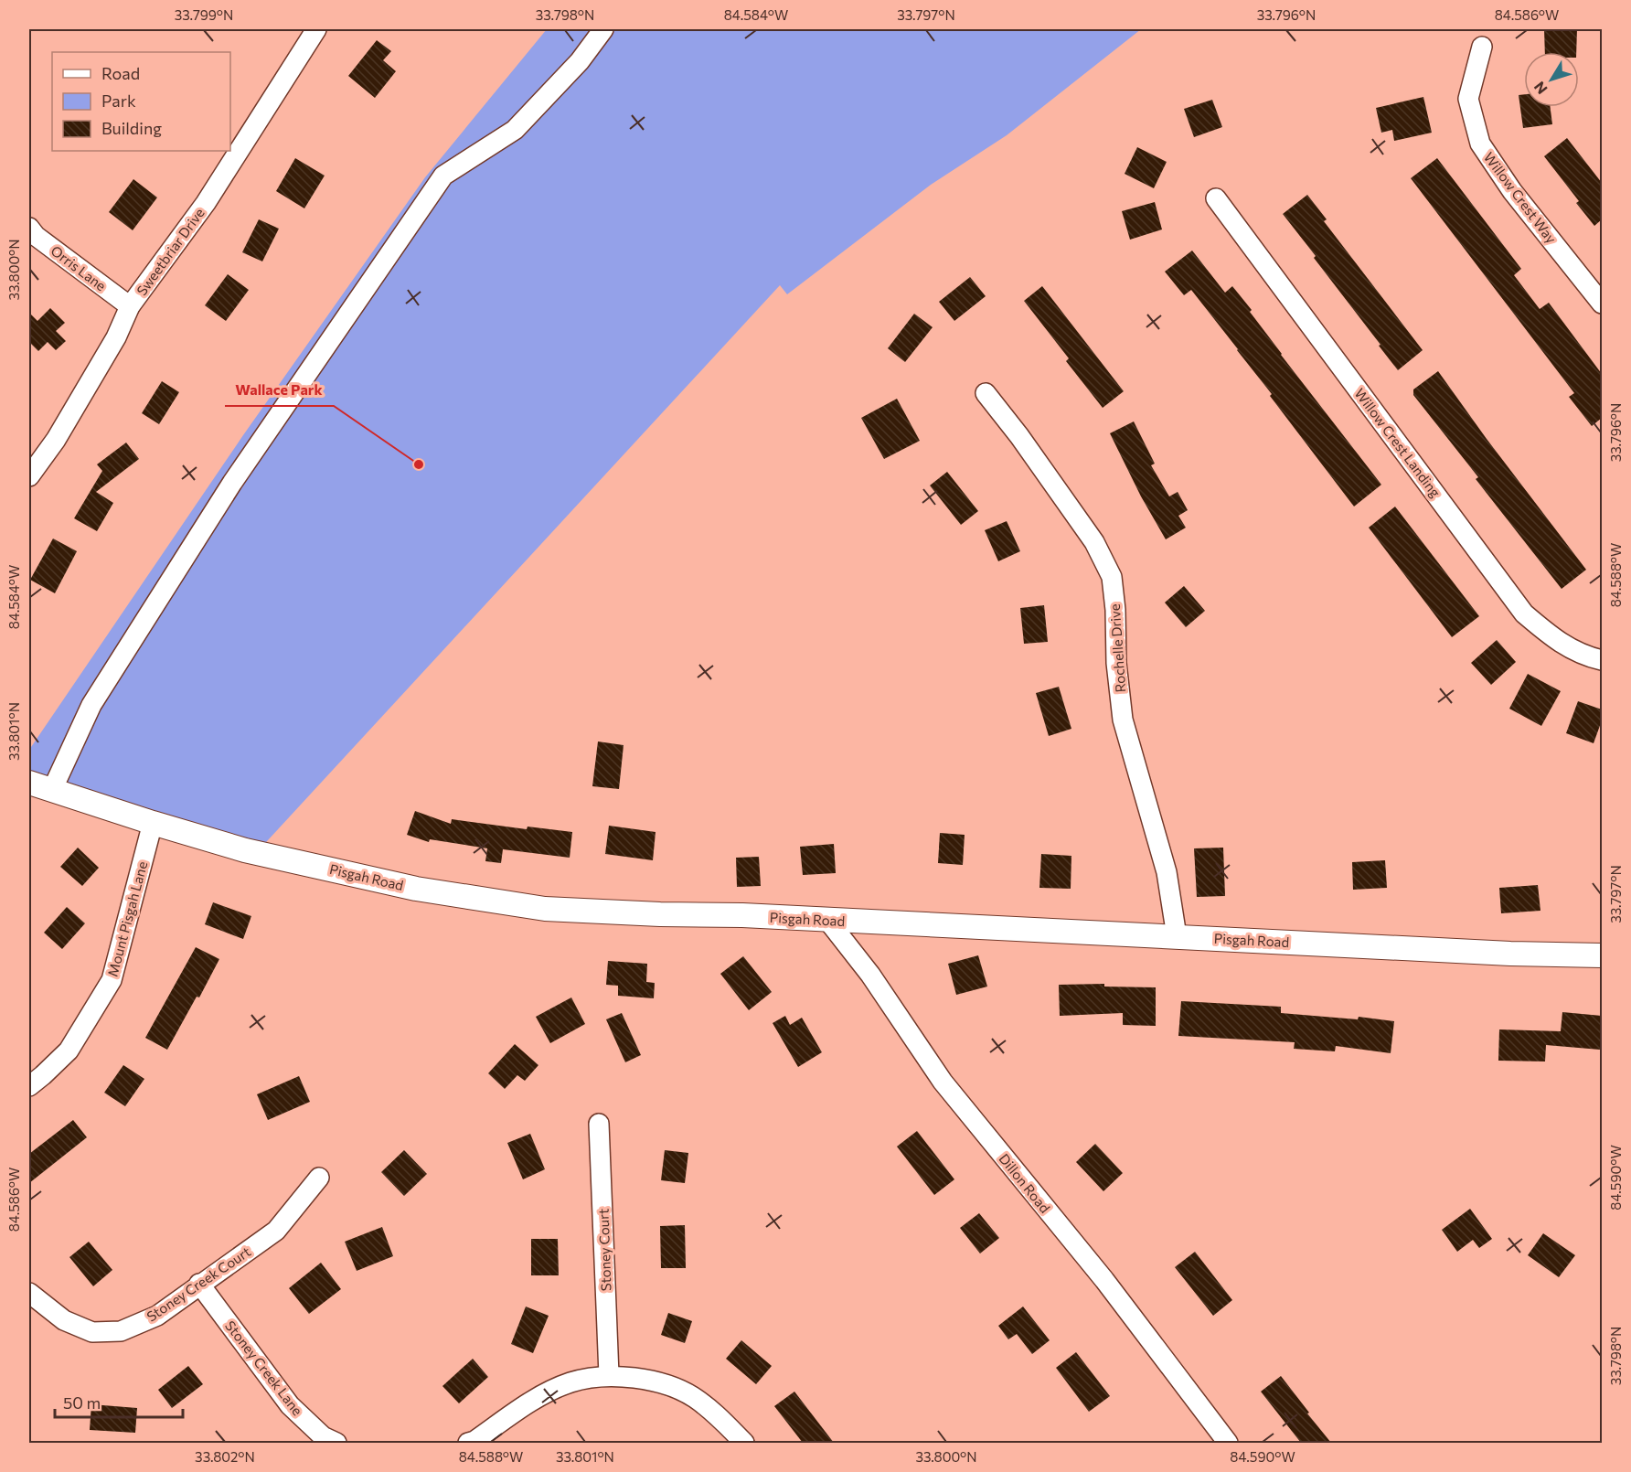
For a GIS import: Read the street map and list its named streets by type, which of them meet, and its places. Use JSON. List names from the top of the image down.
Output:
{
  "streets": {
    "street": [
      "Willow Crest Way",
      "Sweetbriar Drive",
      "Orris Lane",
      "Willow Crest Landing",
      "Rochelle Drive",
      "Pisgah Road",
      "Mount Pisgah Lane",
      "Dillon Road",
      "Stoney Court",
      "Stoney Creek Court",
      "Stoney Creek Lane"
    ]
  },
  "crossings": [
    ["Sweetbriar Drive", "Orris Lane"],
    ["Rochelle Drive", "Pisgah Road"],
    ["Pisgah Road", "Mount Pisgah Lane"],
    ["Pisgah Road", "Dillon Road"],
    ["Stoney Creek Court", "Stoney Creek Lane"]
  ],
  "places": ["Wallace Park"],
  "legend": ["Road", "Park", "Building"],
  "scale_bar": "50 m",
  "north": "bottom left",
  "coordinates": [
    "33.799°N",
    "33.798°N",
    "84.584°W",
    "33.797°N",
    "33.796°N",
    "84.586°W",
    "33.800°N",
    "84.588°W",
    "33.801°N",
    "84.590°W",
    "33.802°N"
  ]
}
